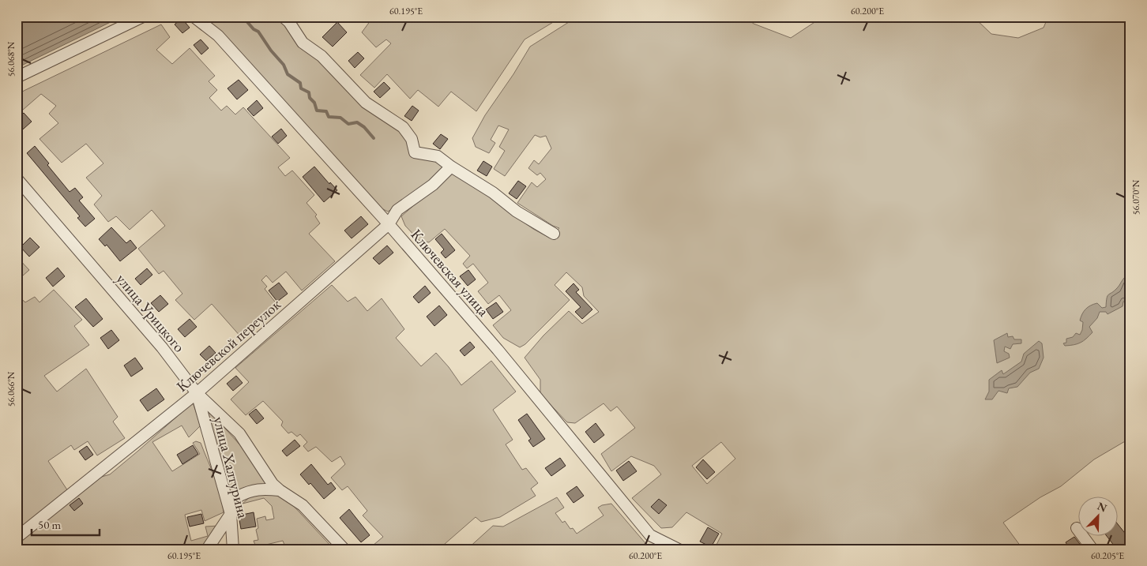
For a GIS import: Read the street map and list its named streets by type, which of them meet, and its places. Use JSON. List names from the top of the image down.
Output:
{
  "streets": {
    "street": [
      "Ключевская улица",
      "улица Урицкого",
      "Ключевской переулок",
      "улица Халтурина"
    ]
  },
  "crossings": [
    ["Ключевская улица", "Ключевской переулок"],
    ["улица Урицкого", "Ключевской переулок"],
    ["улица Урицкого", "улица Халтурина"],
    ["Ключевской переулок", "улица Халтурина"]
  ],
  "scale_bar": "50 m",
  "north": "top right",
  "coordinates": [
    "60.195°E",
    "60.200°E",
    "56.068°N",
    "56.070°N",
    "56.066°N",
    "60.205°E"
  ]
}
